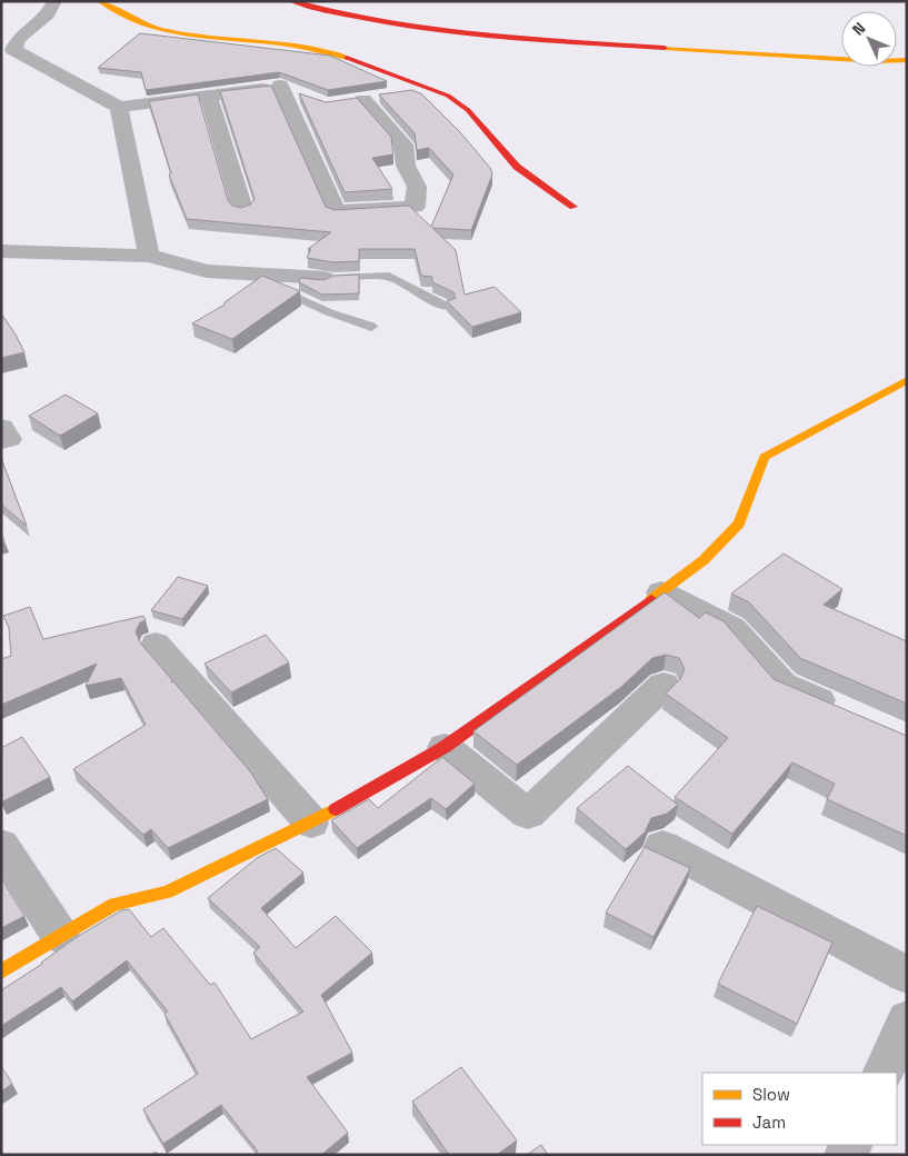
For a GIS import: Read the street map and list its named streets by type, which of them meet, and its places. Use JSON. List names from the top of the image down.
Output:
{
  "legend": ["Slow", "Jam"],
  "north": "top left"
}
